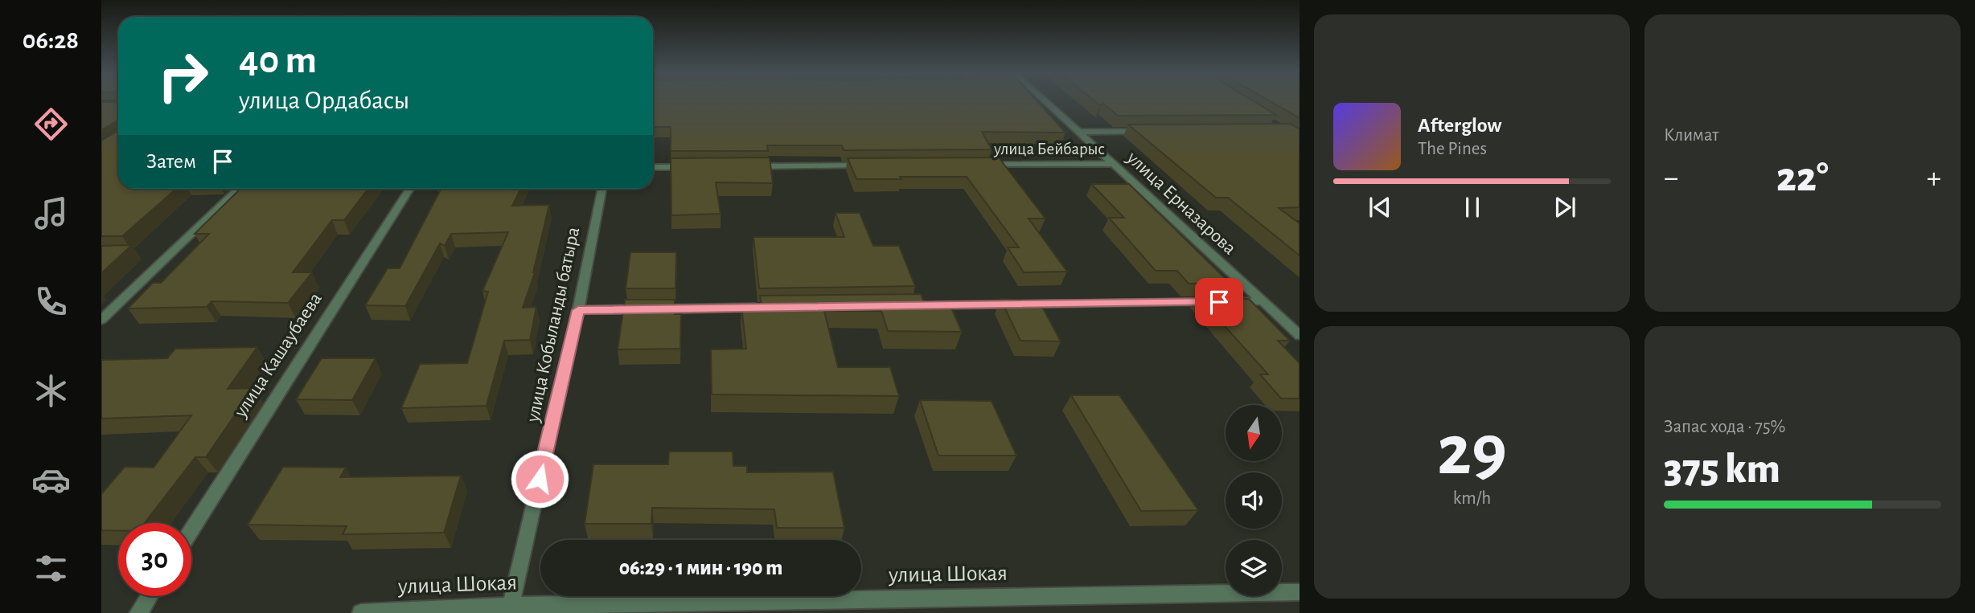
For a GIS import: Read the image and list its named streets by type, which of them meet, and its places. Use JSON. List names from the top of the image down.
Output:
{
  "streets": {
    "street": [
      "улица Бейбарыс",
      "улица Ерназарова",
      "улица Кобыланды батыра",
      "улица Кашаубаева",
      "улица Шокая"
    ]
  },
  "crossings": [
    ["улица Бейбарыс", "улица Ерназарова"],
    ["улица Кобыланды батыра", "улица Шокая"]
  ],
  "north": "bottom",
  "page": {
    "tabs": "06:28",
    "tile": [
      "Климат",
      ["29", "km/h"],
      ["Запас хода · 75%", "375 km"]
    ],
    "turn": ["40 m", "улица Ордабасы"],
    "song": ["Afterglow", "The Pines"],
    "then": "Затем",
    "heat": ["−", "22°", "+"],
    "limit": "30",
    "trip": "06:29 · 1 мин · 190 m"
  }
}
